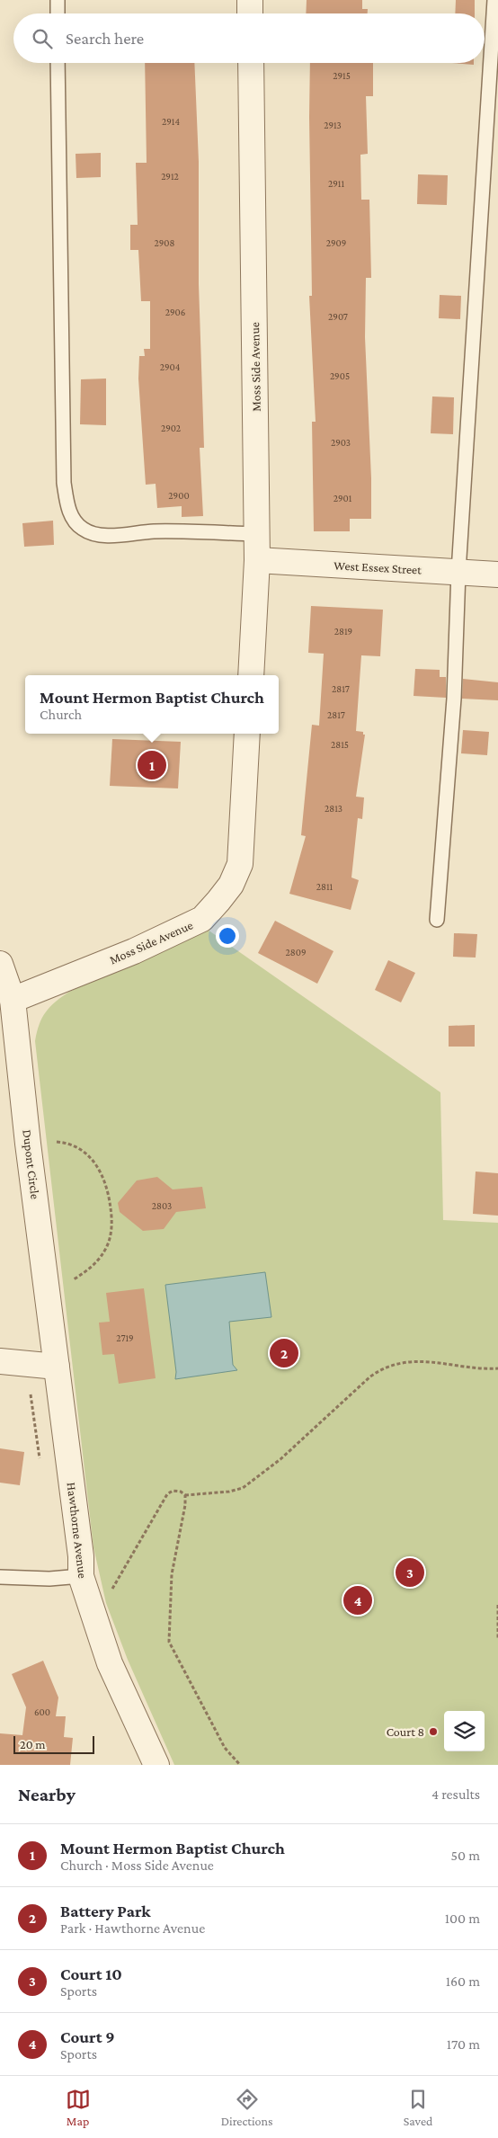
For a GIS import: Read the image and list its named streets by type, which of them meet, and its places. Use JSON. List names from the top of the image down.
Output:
{
  "streets": {
    "street": [
      "Moss Side Avenue",
      "West Essex Street",
      "Dupont Circle",
      "Hawthorne Avenue"
    ]
  },
  "crossings": [
    ["Moss Side Avenue", "West Essex Street"],
    ["Moss Side Avenue", "Dupont Circle"],
    ["Dupont Circle", "Hawthorne Avenue"]
  ],
  "places": ["Court 8"],
  "house_numbers": [
    "2915",
    "2914",
    "2913",
    "2912",
    "2911",
    "2908",
    "2909",
    "2906",
    "2907",
    "2904",
    "2905",
    "2902",
    "2903",
    "2900",
    "2901",
    "2819",
    "2817",
    "2817",
    "2815",
    "2813",
    "2811",
    "2809",
    "2803",
    "2719",
    "600"
  ],
  "scale_bar": "20 m",
  "page": {
    "search": "Search here",
    "popup": ["Mount Hermon Baptist Church", "Church"],
    "pins": [
      "1",
      "2",
      "3",
      "4"
    ],
    "scale": "20 m",
    "heading": ["Nearby", "4 results"],
    "list": [
      {
        "mark": "1",
        "name": "Mount Hermon Baptist Church",
        "note": "Church · Moss Side Avenue",
        "value": "50 m"
      },
      {
        "mark": "2",
        "name": "Battery Park",
        "note": "Park · Hawthorne Avenue",
        "value": "100 m"
      },
      {
        "mark": "3",
        "name": "Court 10",
        "note": "Sports",
        "value": "160 m"
      },
      {
        "mark": "4",
        "name": "Court 9",
        "note": "Sports",
        "value": "170 m"
      }
    ],
    "nav": ["Map", "Directions", "Saved"]
  }
}
